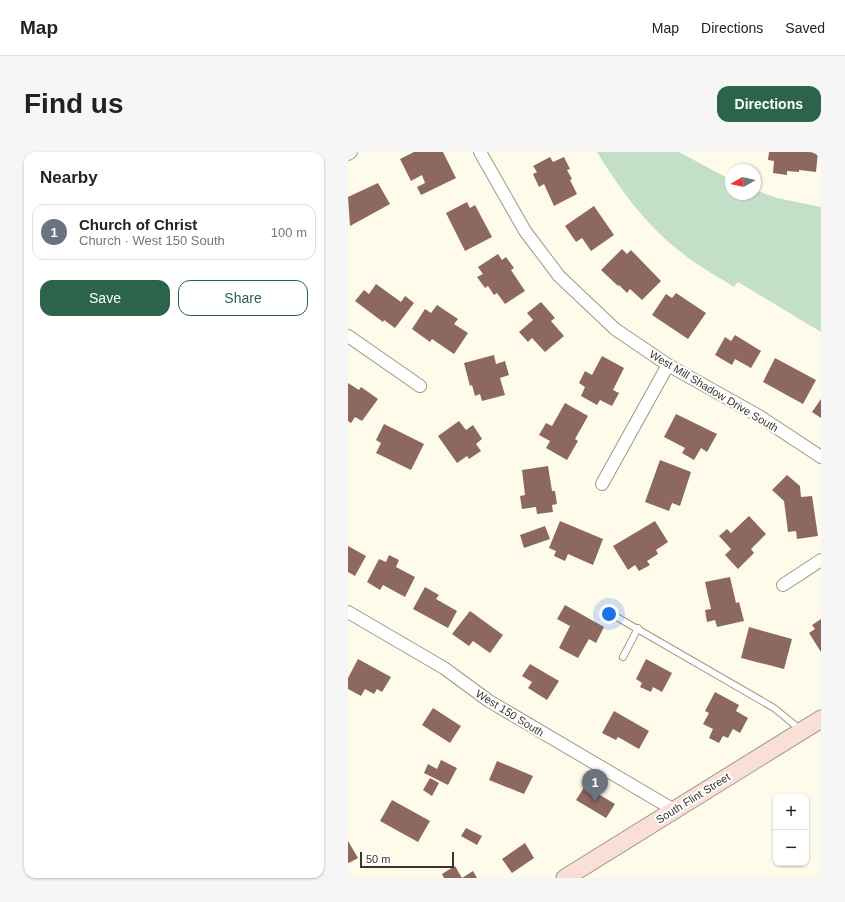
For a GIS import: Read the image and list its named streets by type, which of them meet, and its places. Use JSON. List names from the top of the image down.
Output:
{
  "streets": {
    "main road": ["South Flint Street"],
    "street": ["West Mill Shadow Drive South", "West 150 South"]
  },
  "crossings": [
    ["West 150 South", "South Flint Street"]
  ],
  "scale_bar": "50 m",
  "north": "left",
  "page": {
    "header": "Map",
    "nav": ["Map", "Directions", "Saved"],
    "buttons": [
      "Directions",
      ["Save", "Share"]
    ],
    "title": "Find us",
    "heading": "Nearby",
    "list": [
      {
        "mark": "1",
        "name": "Church of Christ",
        "note": "Church · West 150 South",
        "value": "100 m"
      }
    ],
    "pins": "1",
    "map_buttons": ["+", "−"],
    "scale": "50 m"
  }
}
